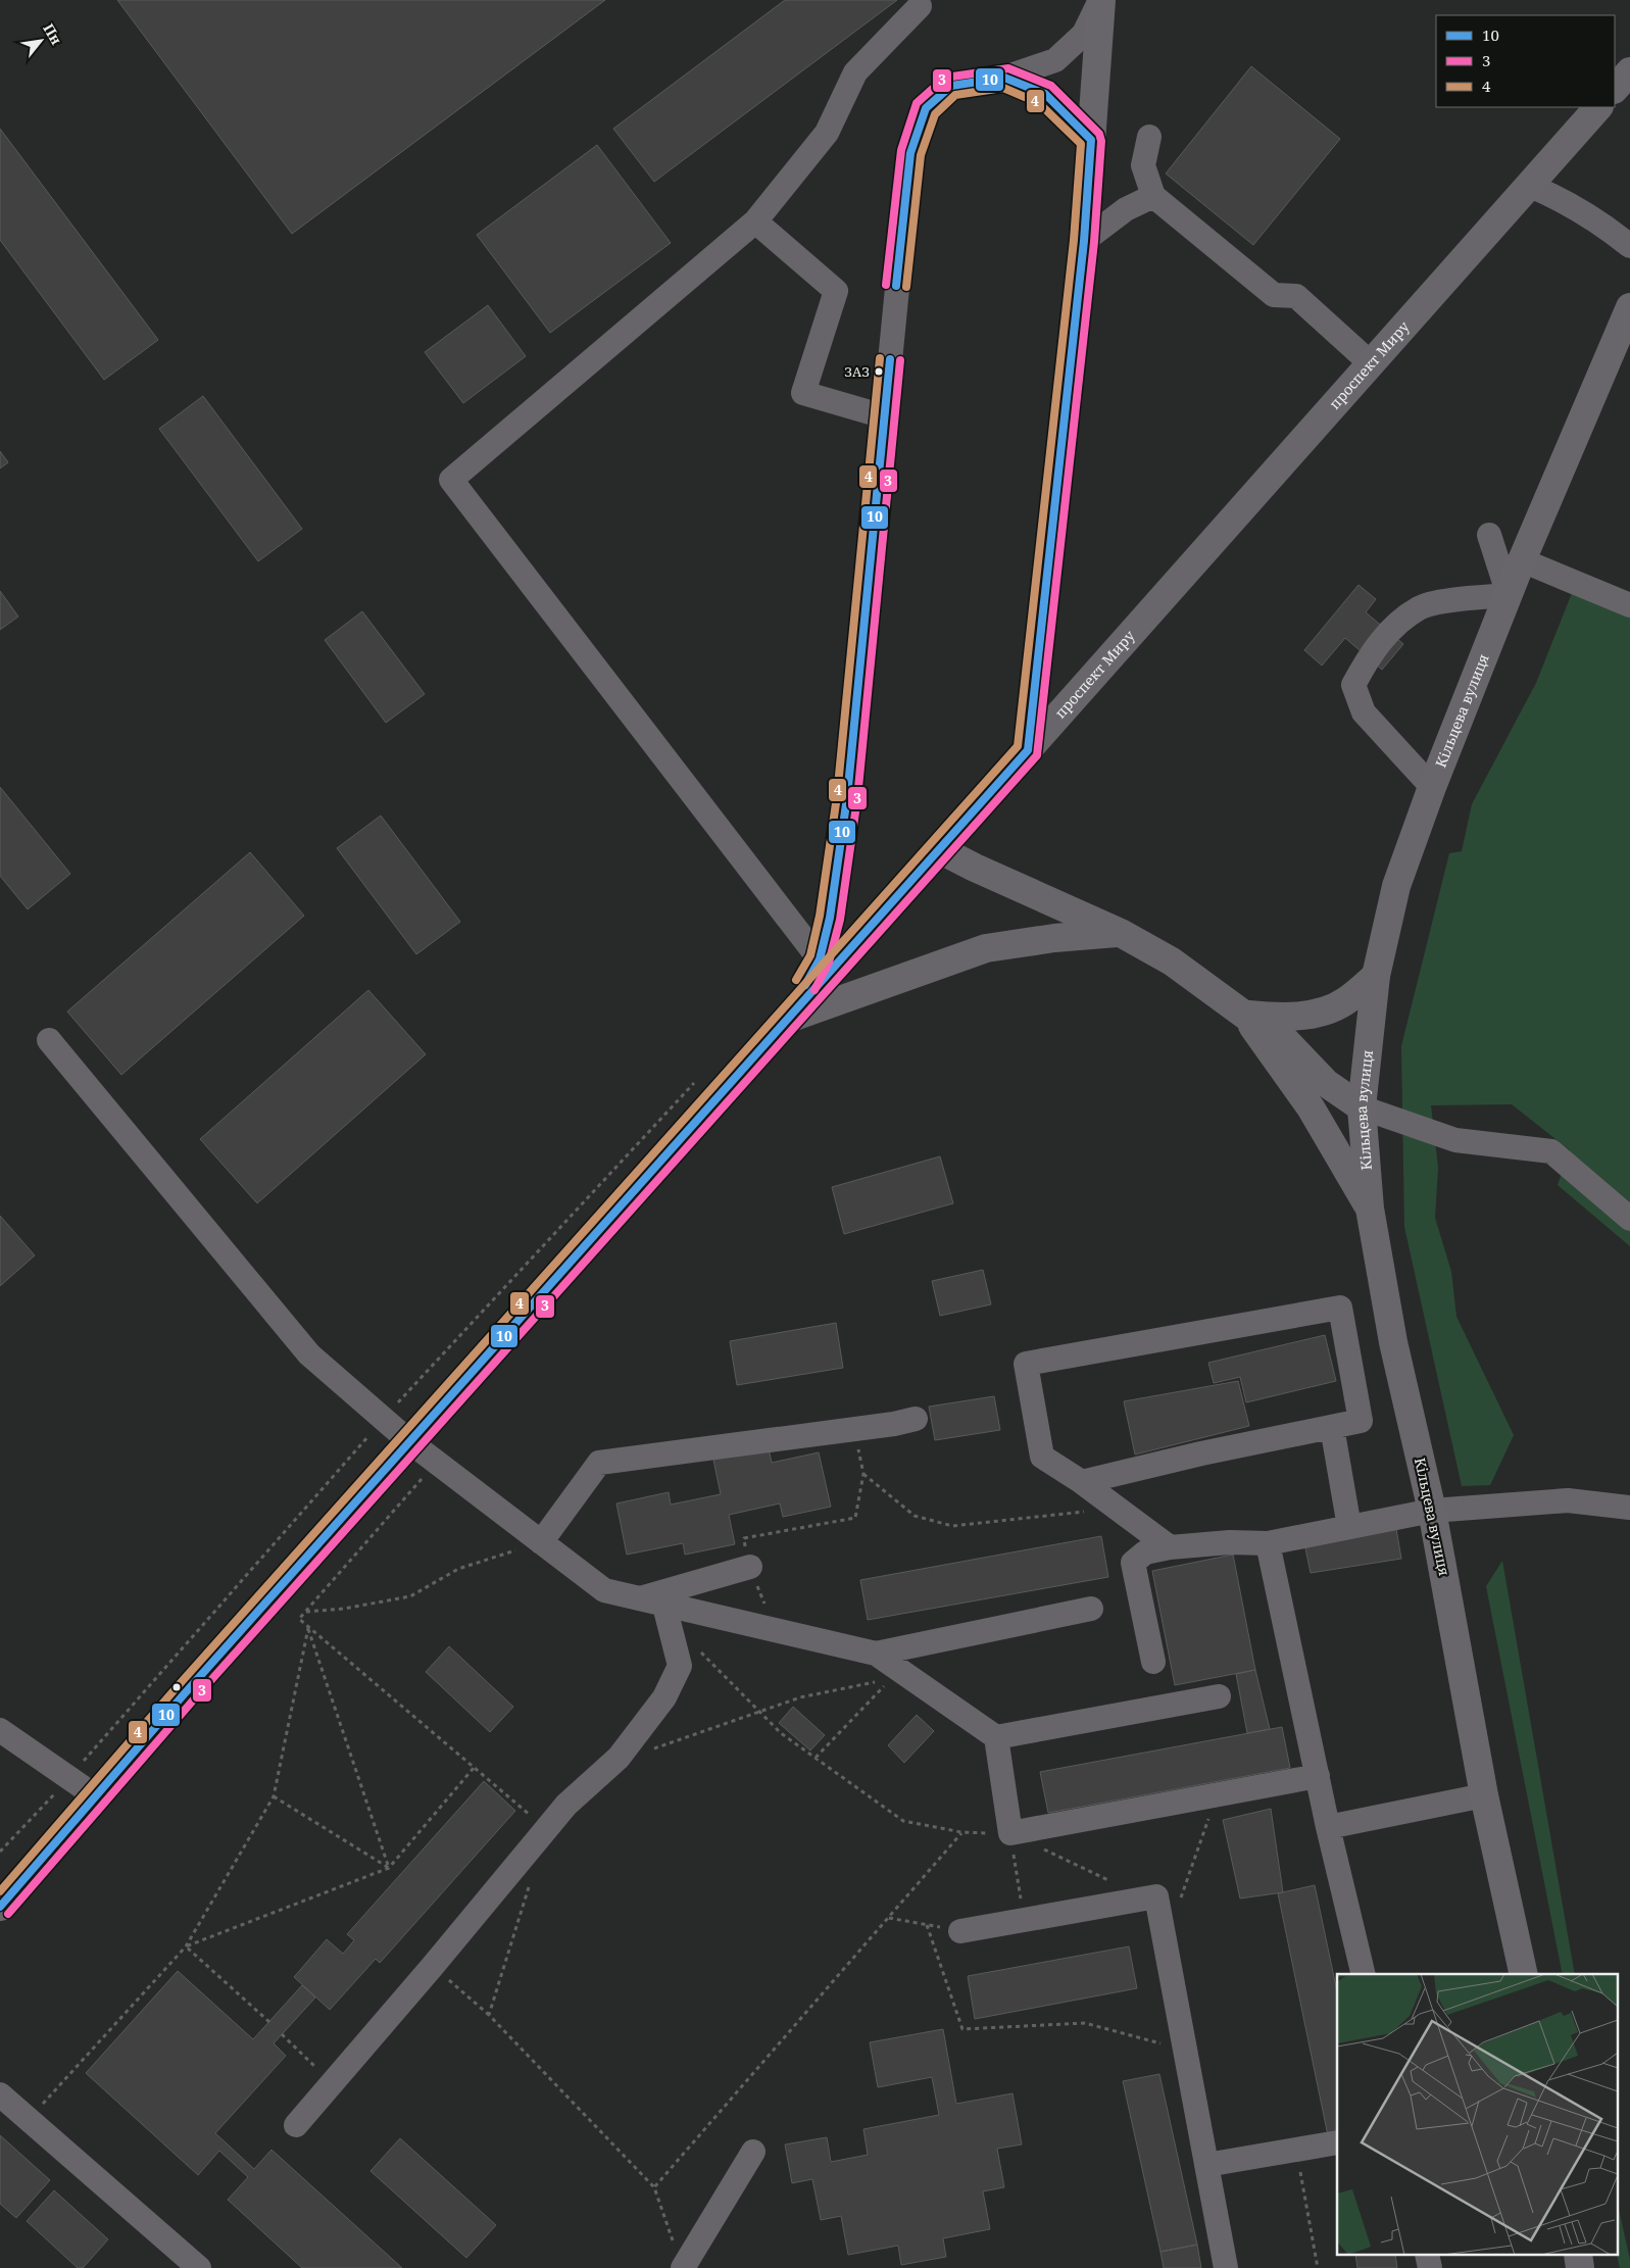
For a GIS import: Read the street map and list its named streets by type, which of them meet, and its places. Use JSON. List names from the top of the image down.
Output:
{
  "streets": {
    "main road": ["проспект Миру", "Кільцева вулиця"]
  },
  "places": ["ЗАЗ"],
  "lines": ["transit line 3", "transit line 10", "transit line 4"],
  "legend": ["10", "3", "4"],
  "north": "top right"
}
